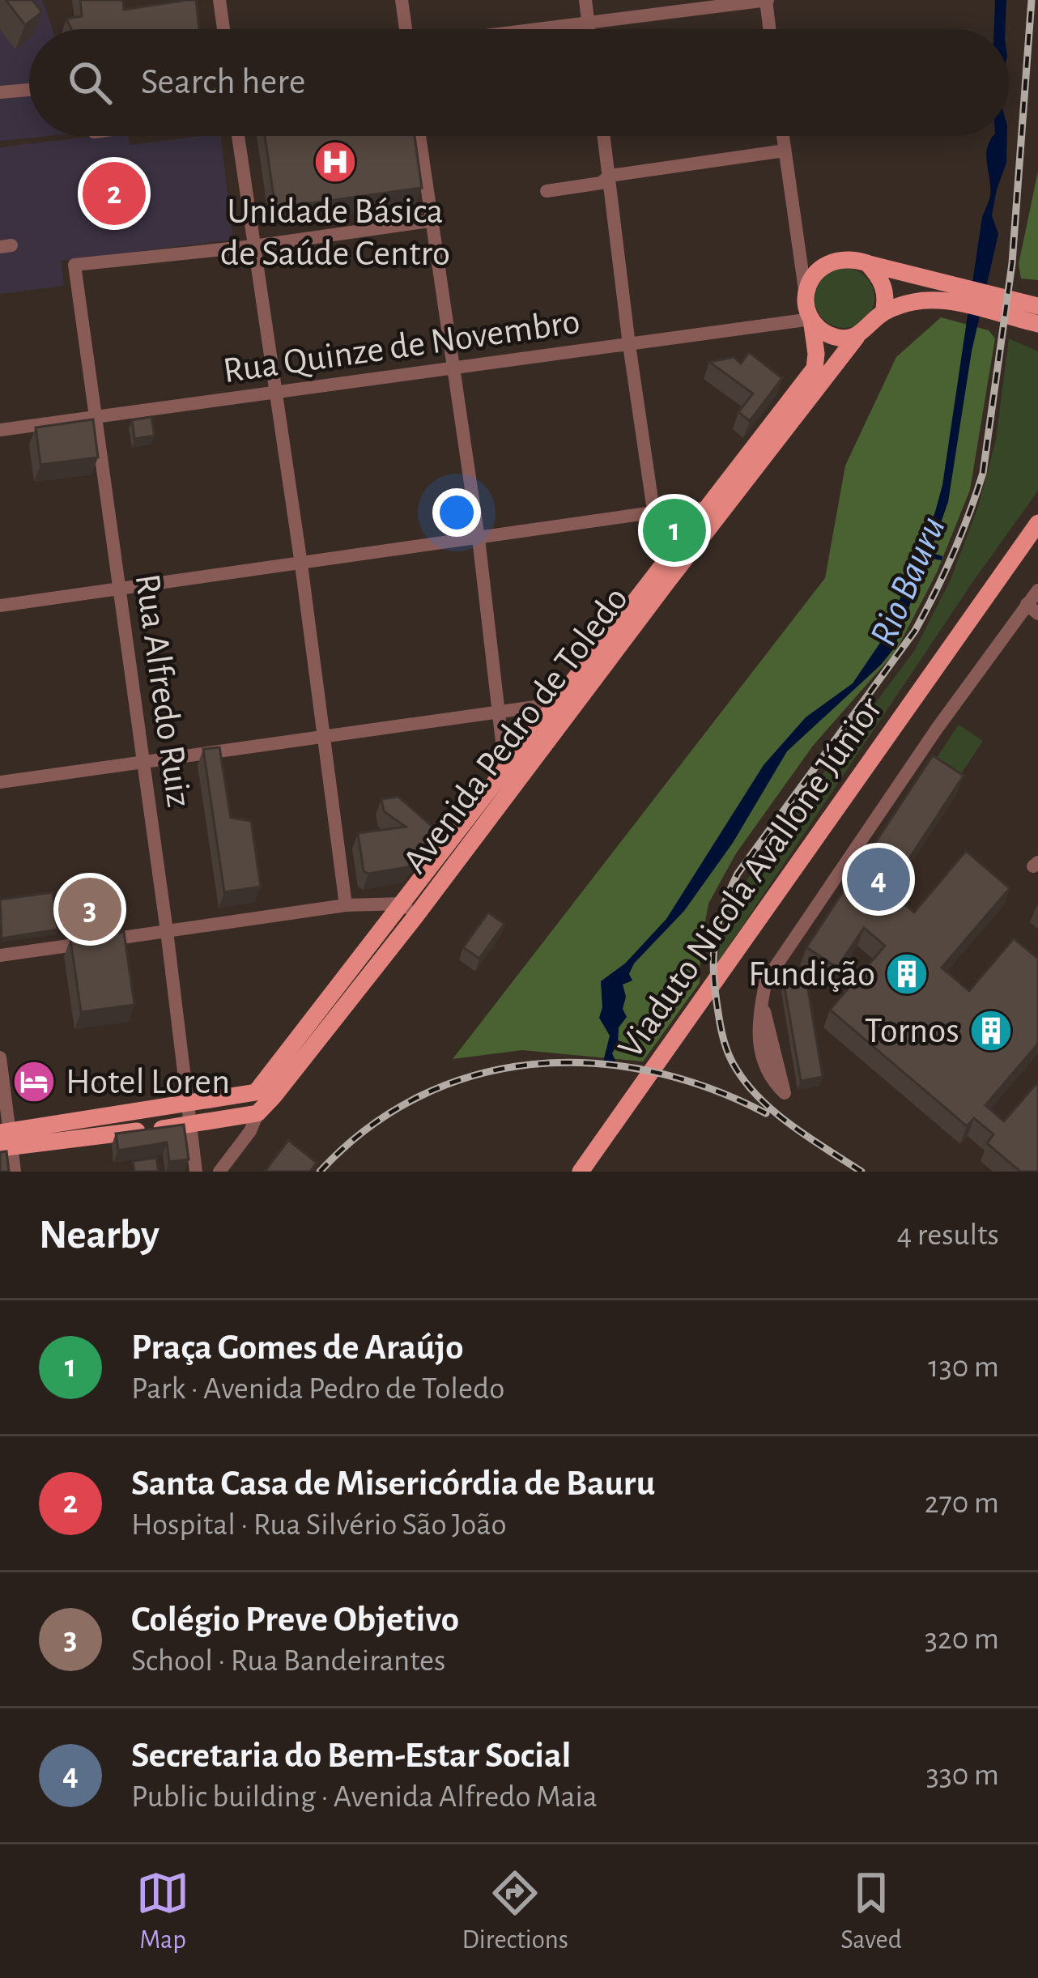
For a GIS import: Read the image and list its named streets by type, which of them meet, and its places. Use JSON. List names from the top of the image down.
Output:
{
  "streets": {
    "main road": ["Avenida Pedro de Toledo", "Viaduto Nicola Avallone Júnior"],
    "street": ["Rua Quinze de Novembro", "Rua Alfredo Ruiz"]
  },
  "crossings": [
    ["Rua Quinze de Novembro", "Rua Alfredo Ruiz"],
    ["Rua Quinze de Novembro", "Avenida Pedro de Toledo"],
    ["Rua Alfredo Ruiz", "Avenida Pedro de Toledo"]
  ],
  "water": ["Rio Bauru"],
  "places": {
    "hospital": ["Unidade Básica de Saúde Centro"],
    "building": ["Fundição", "Tornos"],
    "hotel": ["Hotel Loren"]
  },
  "page": {
    "search": "Search here",
    "pins": [
      "2",
      "1",
      "4",
      "3"
    ],
    "heading": ["Nearby", "4 results"],
    "list": [
      {
        "mark": "1",
        "name": "Praça Gomes de Araújo",
        "note": "Park · Avenida Pedro de Toledo",
        "value": "130 m"
      },
      {
        "mark": "2",
        "name": "Santa Casa de Misericórdia de Bauru",
        "note": "Hospital · Rua Silvério São João",
        "value": "270 m"
      },
      {
        "mark": "3",
        "name": "Colégio Preve Objetivo",
        "note": "School · Rua Bandeirantes",
        "value": "320 m"
      },
      {
        "mark": "4",
        "name": "Secretaria do Bem-Estar Social",
        "note": "Public building · Avenida Alfredo Maia",
        "value": "330 m"
      }
    ],
    "nav": ["Map", "Directions", "Saved"]
  }
}
